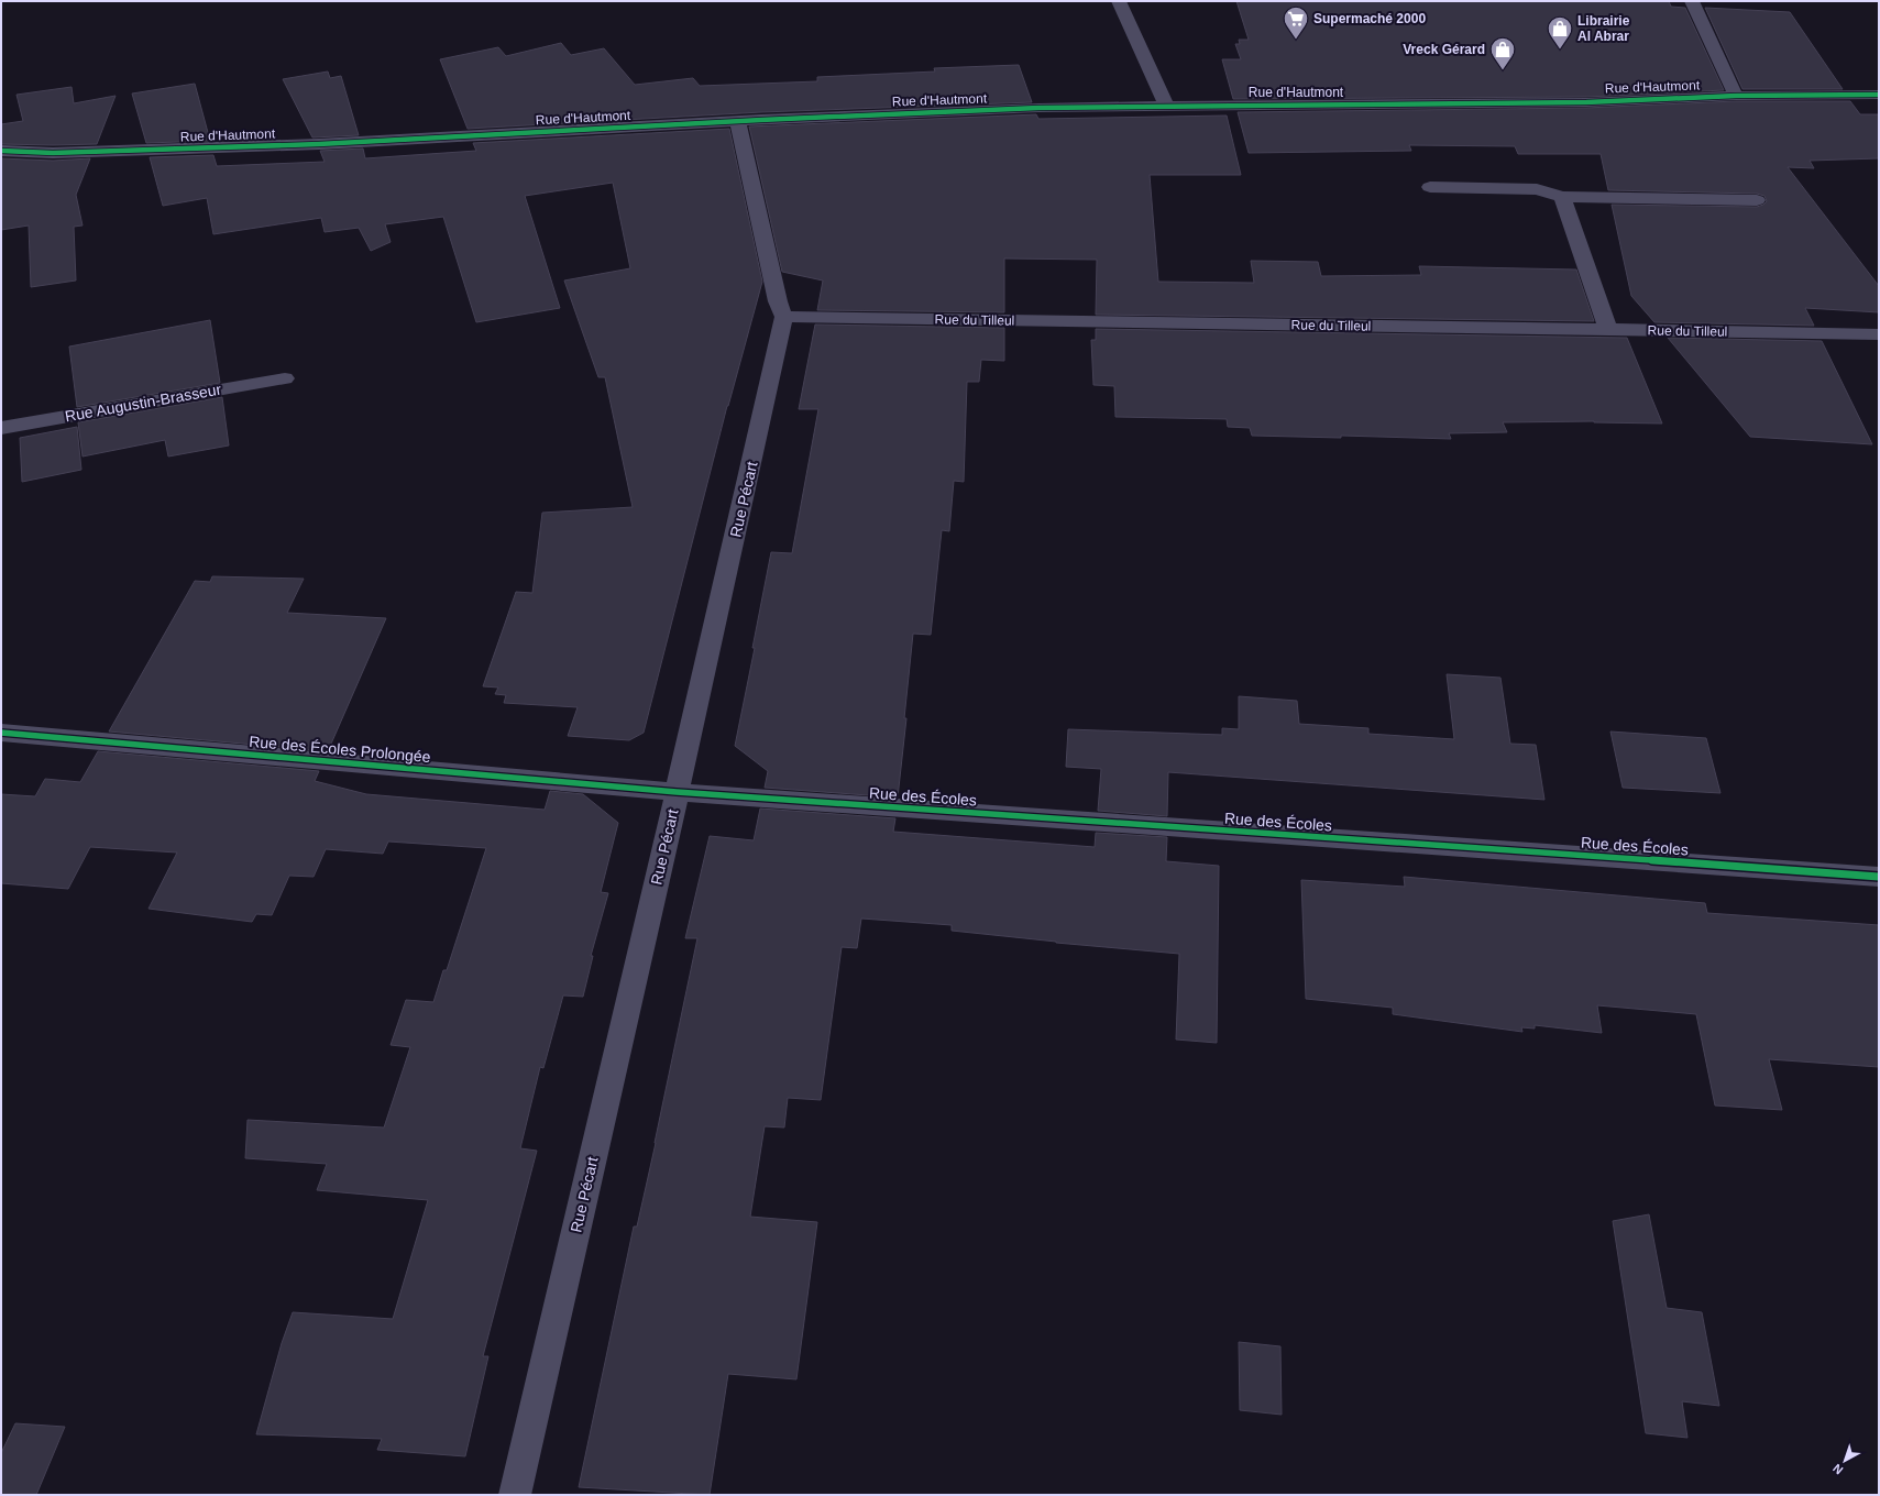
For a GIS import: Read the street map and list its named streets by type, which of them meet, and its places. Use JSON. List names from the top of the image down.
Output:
{
  "streets": {
    "street": [
      "Rue d'Hautmont",
      "Rue du Tilleul",
      "Rue Augustin-Brasseur",
      "Rue Pécart",
      "Rue des Écoles Prolongée",
      "Rue des Écoles"
    ]
  },
  "crossings": [
    ["Rue du Tilleul", "Rue Pécart"],
    ["Rue Pécart", "Rue des Écoles Prolongée"],
    ["Rue Pécart", "Rue des Écoles"],
    ["Rue des Écoles Prolongée", "Rue des Écoles"]
  ],
  "places": {
    "supermarket": ["Supermaché 2000"],
    "shop": ["Librairie Al Abrar", "Vreck Gérard"]
  },
  "north": "bottom left"
}
